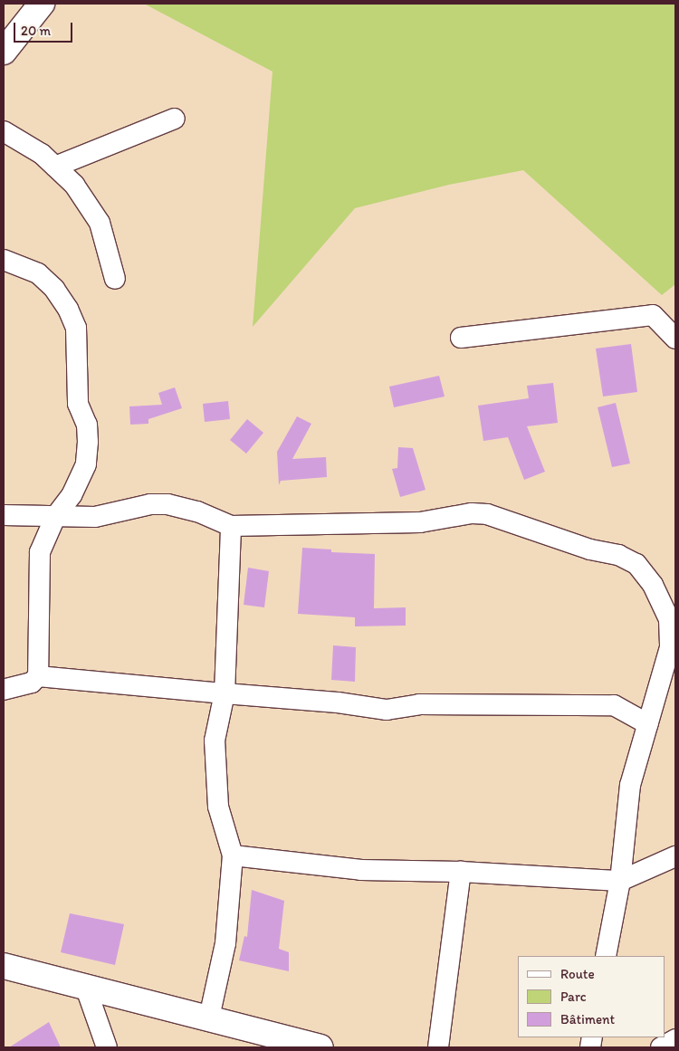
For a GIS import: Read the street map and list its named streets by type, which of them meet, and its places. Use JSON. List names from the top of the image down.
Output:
{
  "legend": ["Route", "Parc", "Bâtiment"],
  "scale_bar": "20 m"
}
